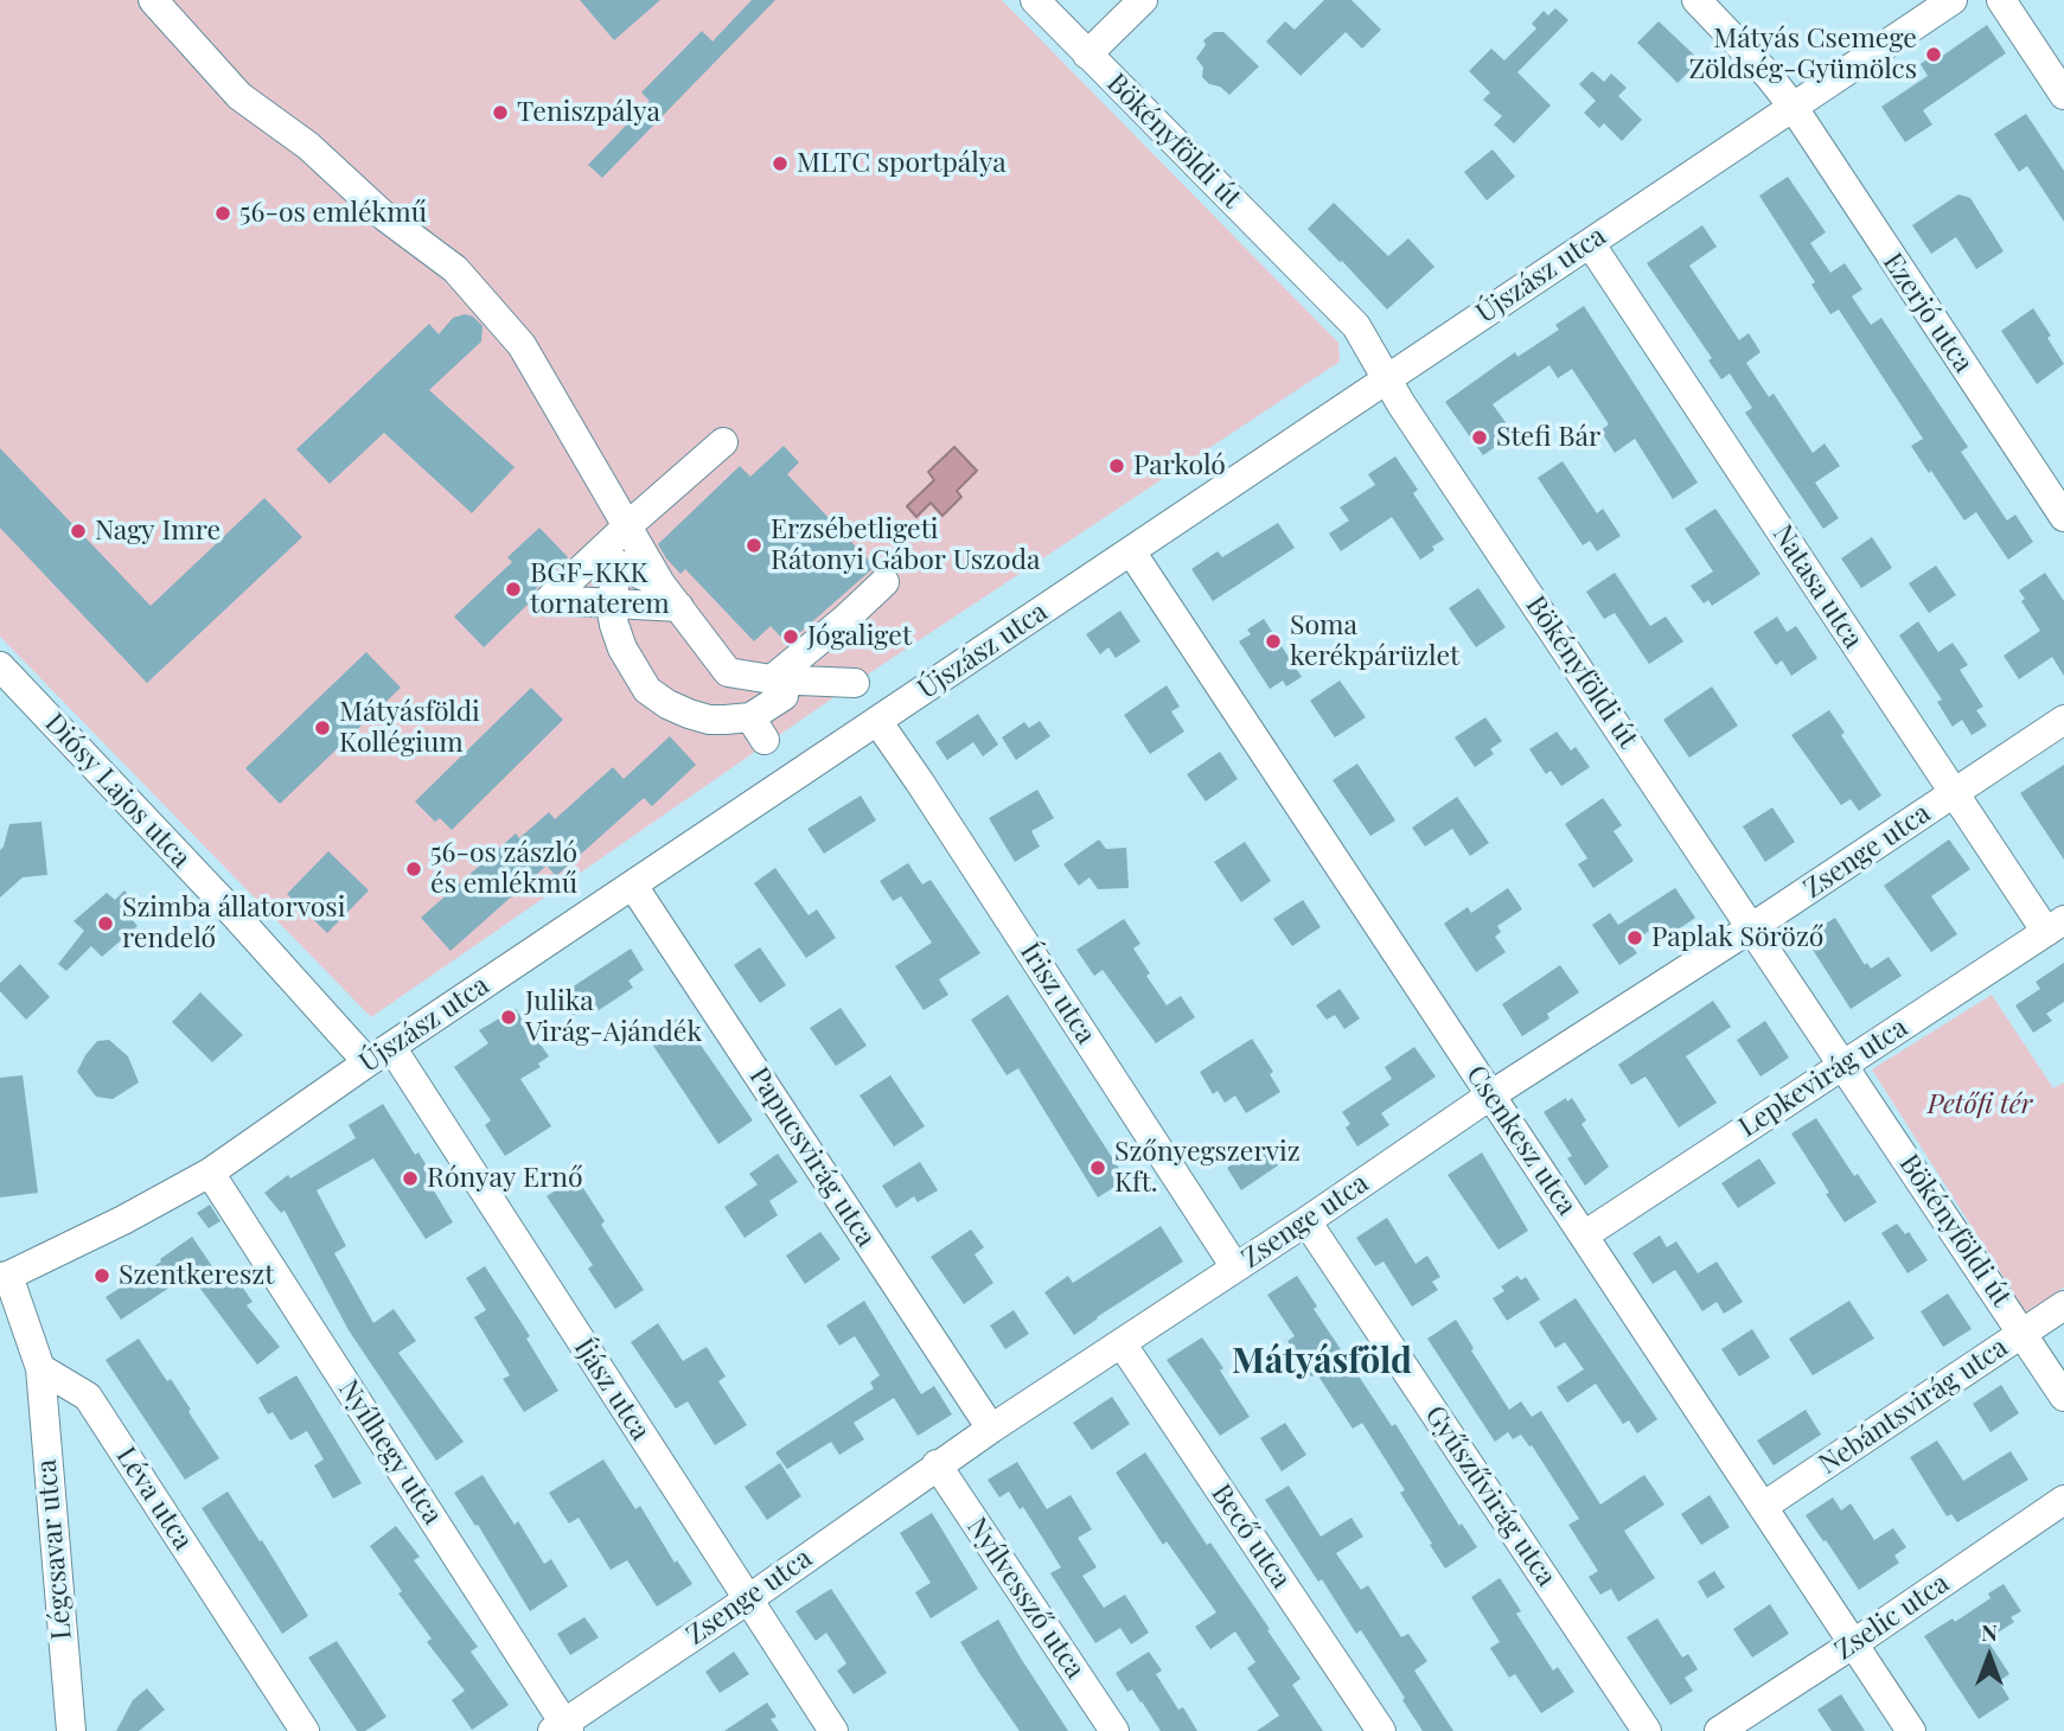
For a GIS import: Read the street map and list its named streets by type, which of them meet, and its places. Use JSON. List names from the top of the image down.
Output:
{
  "streets": {
    "street": [
      "Bökényföldi út",
      "Újszász utca",
      "Ezerjó utca",
      "Natasa utca",
      "Diósy Lajos utca",
      "Zsenge utca",
      "Írisz utca",
      "Lepkevirág utca",
      "Csenkesz utca",
      "Papucsvirág utca",
      "Íjász utca",
      "Nebántsvirág utca",
      "Nyílhegy utca",
      "Gyűszűvirág utca",
      "Léva utca",
      "Becő utca",
      "Légcsavar utca",
      "Nyílvessző utca",
      "Zselic utca"
    ]
  },
  "crossings": [
    ["Bökényföldi út", "Újszász utca"],
    ["Bökényföldi út", "Zsenge utca"],
    ["Bökényföldi út", "Lepkevirág utca"],
    ["Bökényföldi út", "Nebántsvirág utca"],
    ["Újszász utca", "Ezerjó utca"],
    ["Újszász utca", "Natasa utca"],
    ["Újszász utca", "Diósy Lajos utca"],
    ["Újszász utca", "Írisz utca"],
    ["Újszász utca", "Csenkesz utca"],
    ["Újszász utca", "Papucsvirág utca"],
    ["Újszász utca", "Íjász utca"],
    ["Újszász utca", "Nyílhegy utca"],
    ["Natasa utca", "Zsenge utca"],
    ["Natasa utca", "Lepkevirág utca"],
    ["Diósy Lajos utca", "Íjász utca"],
    ["Zsenge utca", "Írisz utca"],
    ["Zsenge utca", "Csenkesz utca"],
    ["Zsenge utca", "Papucsvirág utca"],
    ["Zsenge utca", "Íjász utca"],
    ["Zsenge utca", "Nyílhegy utca"],
    ["Zsenge utca", "Gyűszűvirág utca"],
    ["Zsenge utca", "Becő utca"],
    ["Zsenge utca", "Nyílvessző utca"],
    ["Lepkevirág utca", "Csenkesz utca"],
    ["Csenkesz utca", "Nebántsvirág utca"],
    ["Csenkesz utca", "Zselic utca"],
    ["Léva utca", "Légcsavar utca"]
  ],
  "districts": ["Mátyásföld"],
  "parks": ["Petőfi tér"],
  "places": [
    "Mátyás Csemege Zöldség-Gyümölcs",
    "Teniszpálya",
    "MLTC sportpálya",
    "56-os emlékmű",
    "Stefi Bár",
    "Parkoló",
    "Nagy Imre",
    "Erzsébetligeti Rátonyi Gábor Uszoda",
    "BGF-KKK tornaterem",
    "Jógaliget",
    "Soma kerékpárüzlet",
    "Mátyásföldi Kollégium",
    "56-os zászló és emlékmű",
    "Szimba állatorvosi rendelő",
    "Paplak Söröző",
    "Julika Virág-Ajándék",
    "Szőnyegszerviz Kft.",
    "Rónyay Ernő",
    "Szentkereszt"
  ],
  "north": "top"
}
